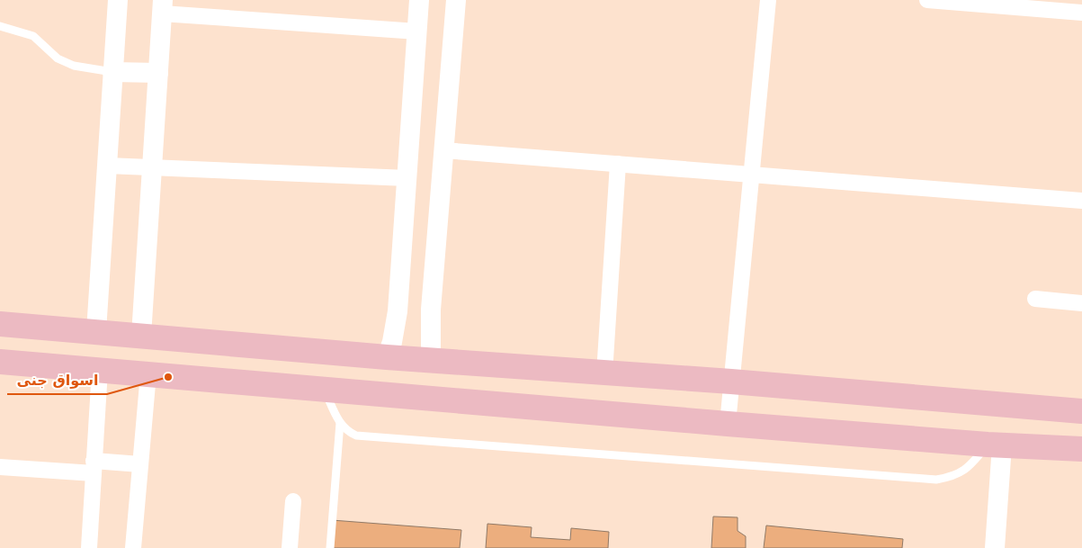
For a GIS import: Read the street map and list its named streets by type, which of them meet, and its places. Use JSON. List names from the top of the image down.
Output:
{
  "places": ["اسواق جنى"]
}
